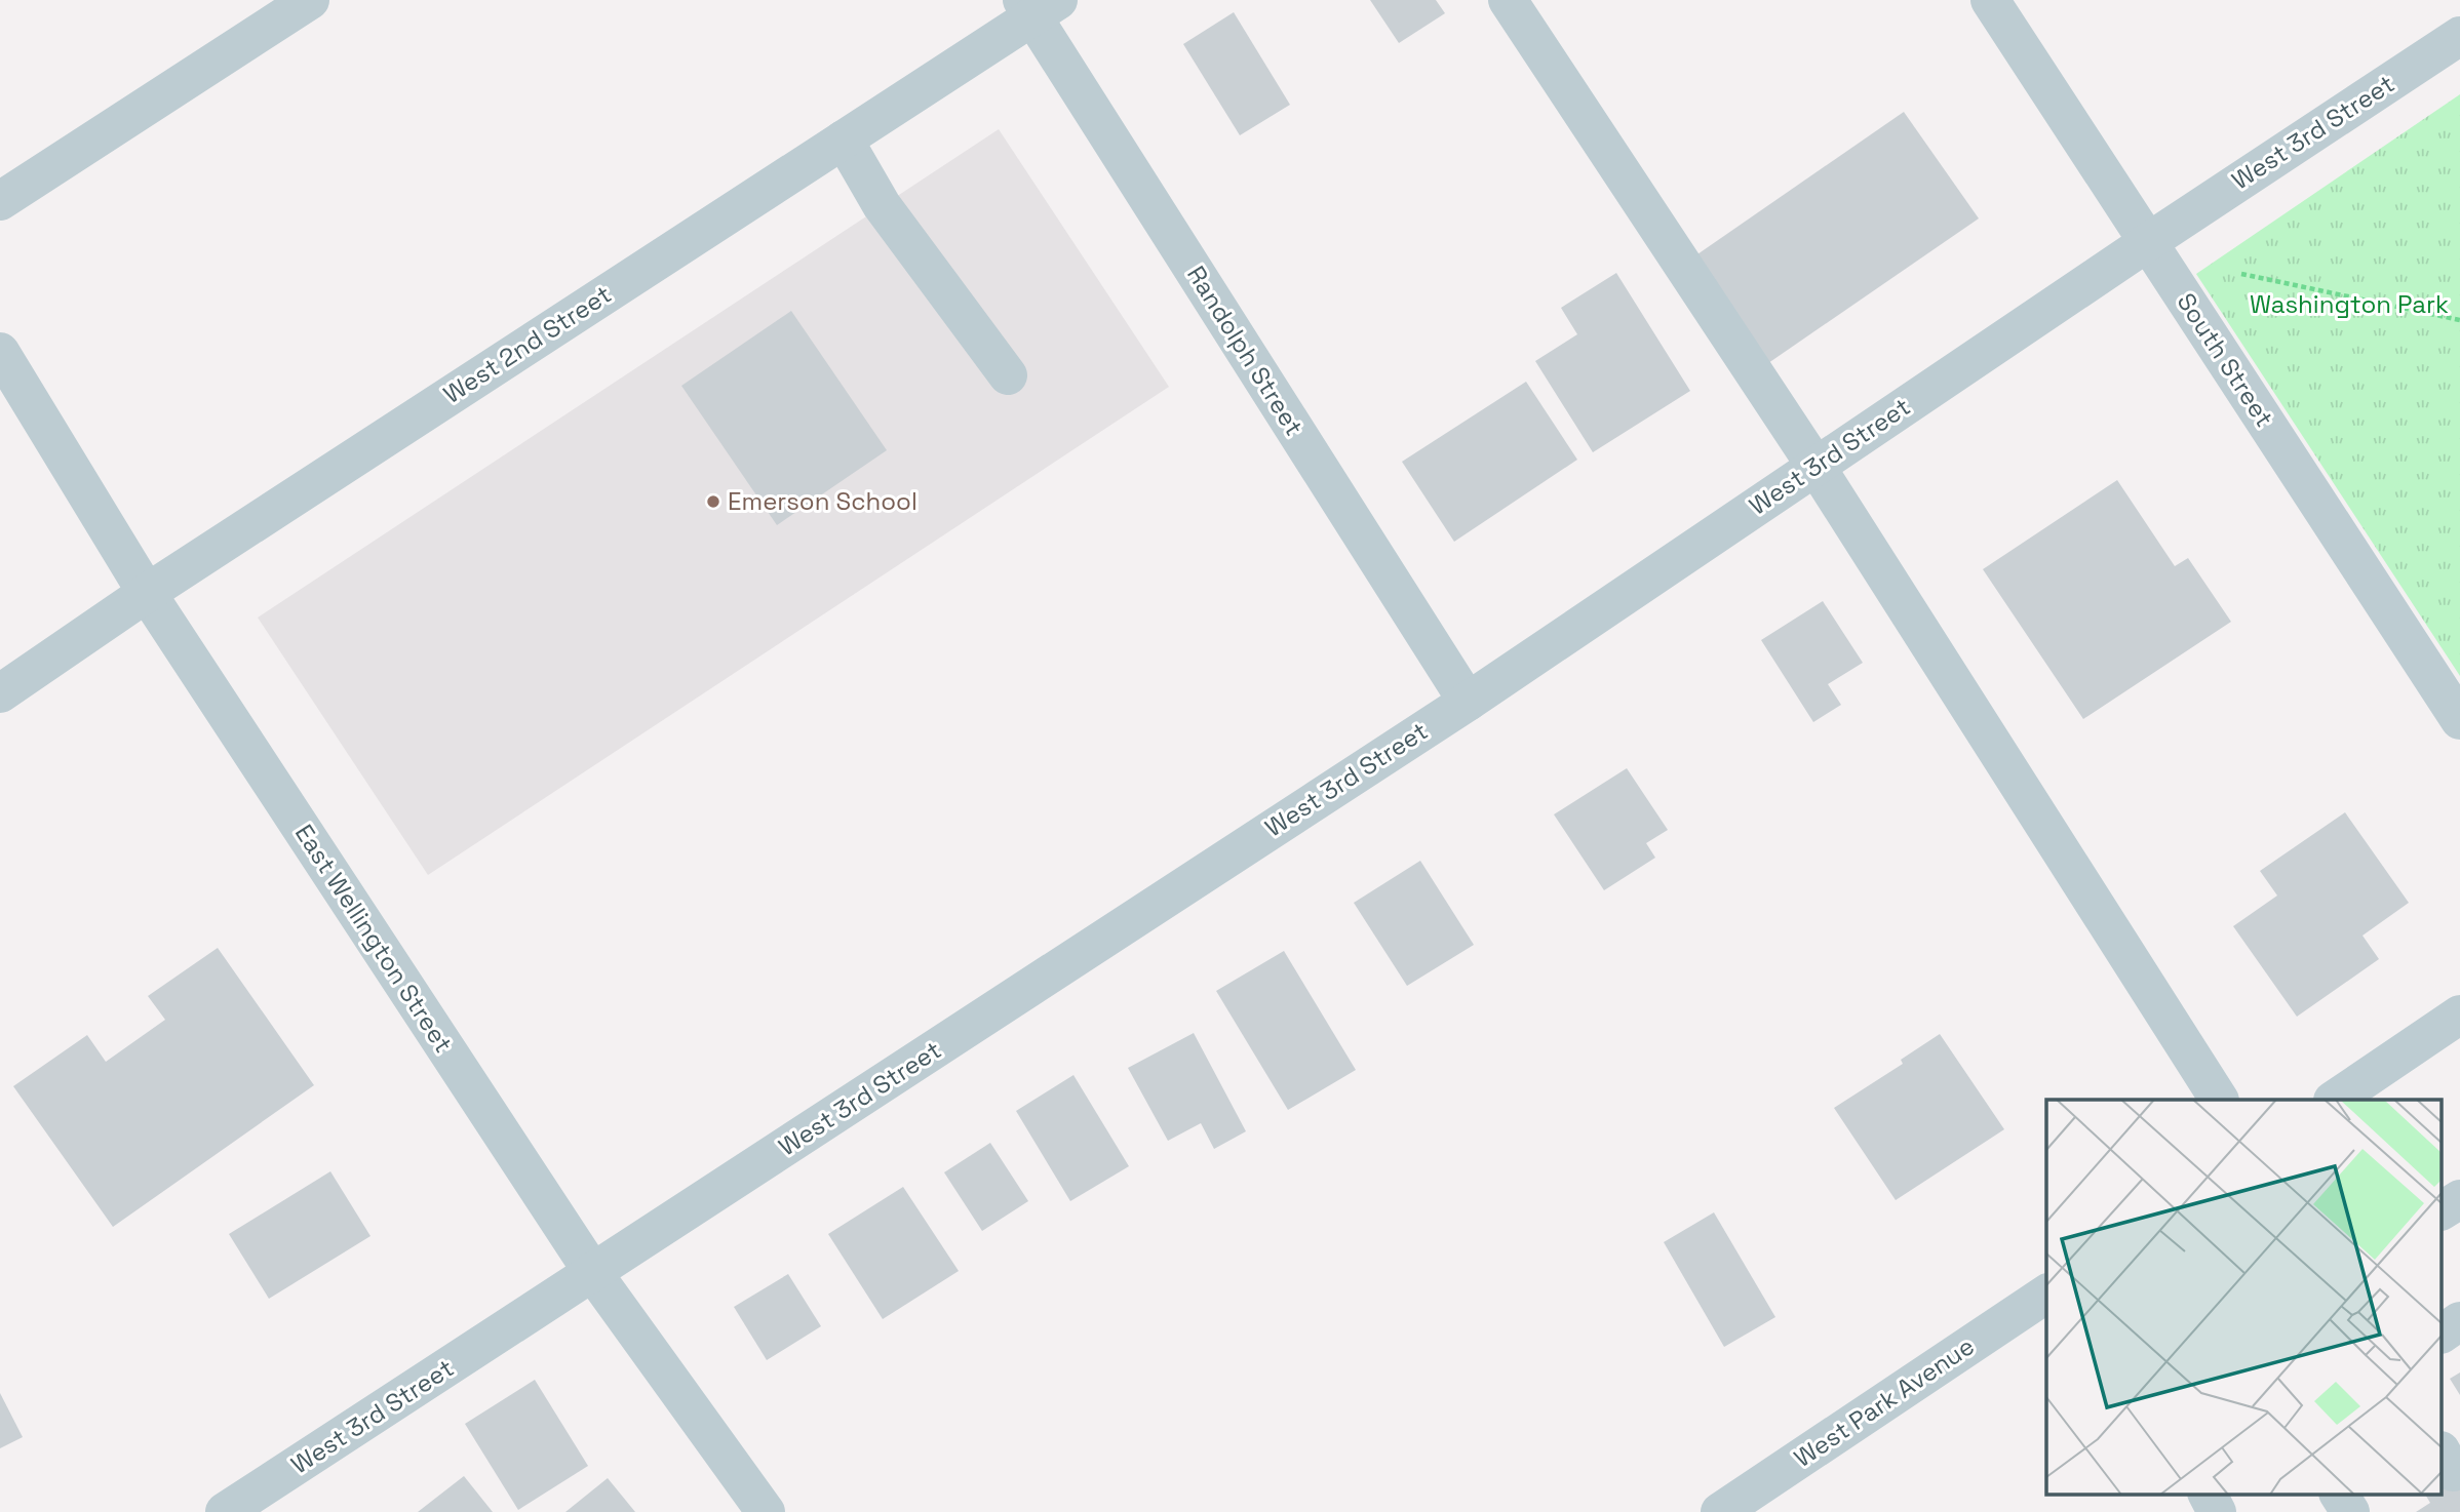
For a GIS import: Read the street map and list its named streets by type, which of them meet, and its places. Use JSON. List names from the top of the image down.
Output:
{
  "streets": {
    "street": [
      "West 3rd Street",
      "West 2nd Street",
      "Randolph Street",
      "South Street",
      "East Wellington Street",
      "West Park Avenue"
    ]
  },
  "crossings": [
    ["West 3rd Street", "Randolph Street"],
    ["West 3rd Street", "South Street"],
    ["West 3rd Street", "East Wellington Street"],
    ["West 2nd Street", "Randolph Street"],
    ["West 2nd Street", "East Wellington Street"]
  ],
  "parks": ["Washington Park"],
  "places": ["Emerson School"]
}
